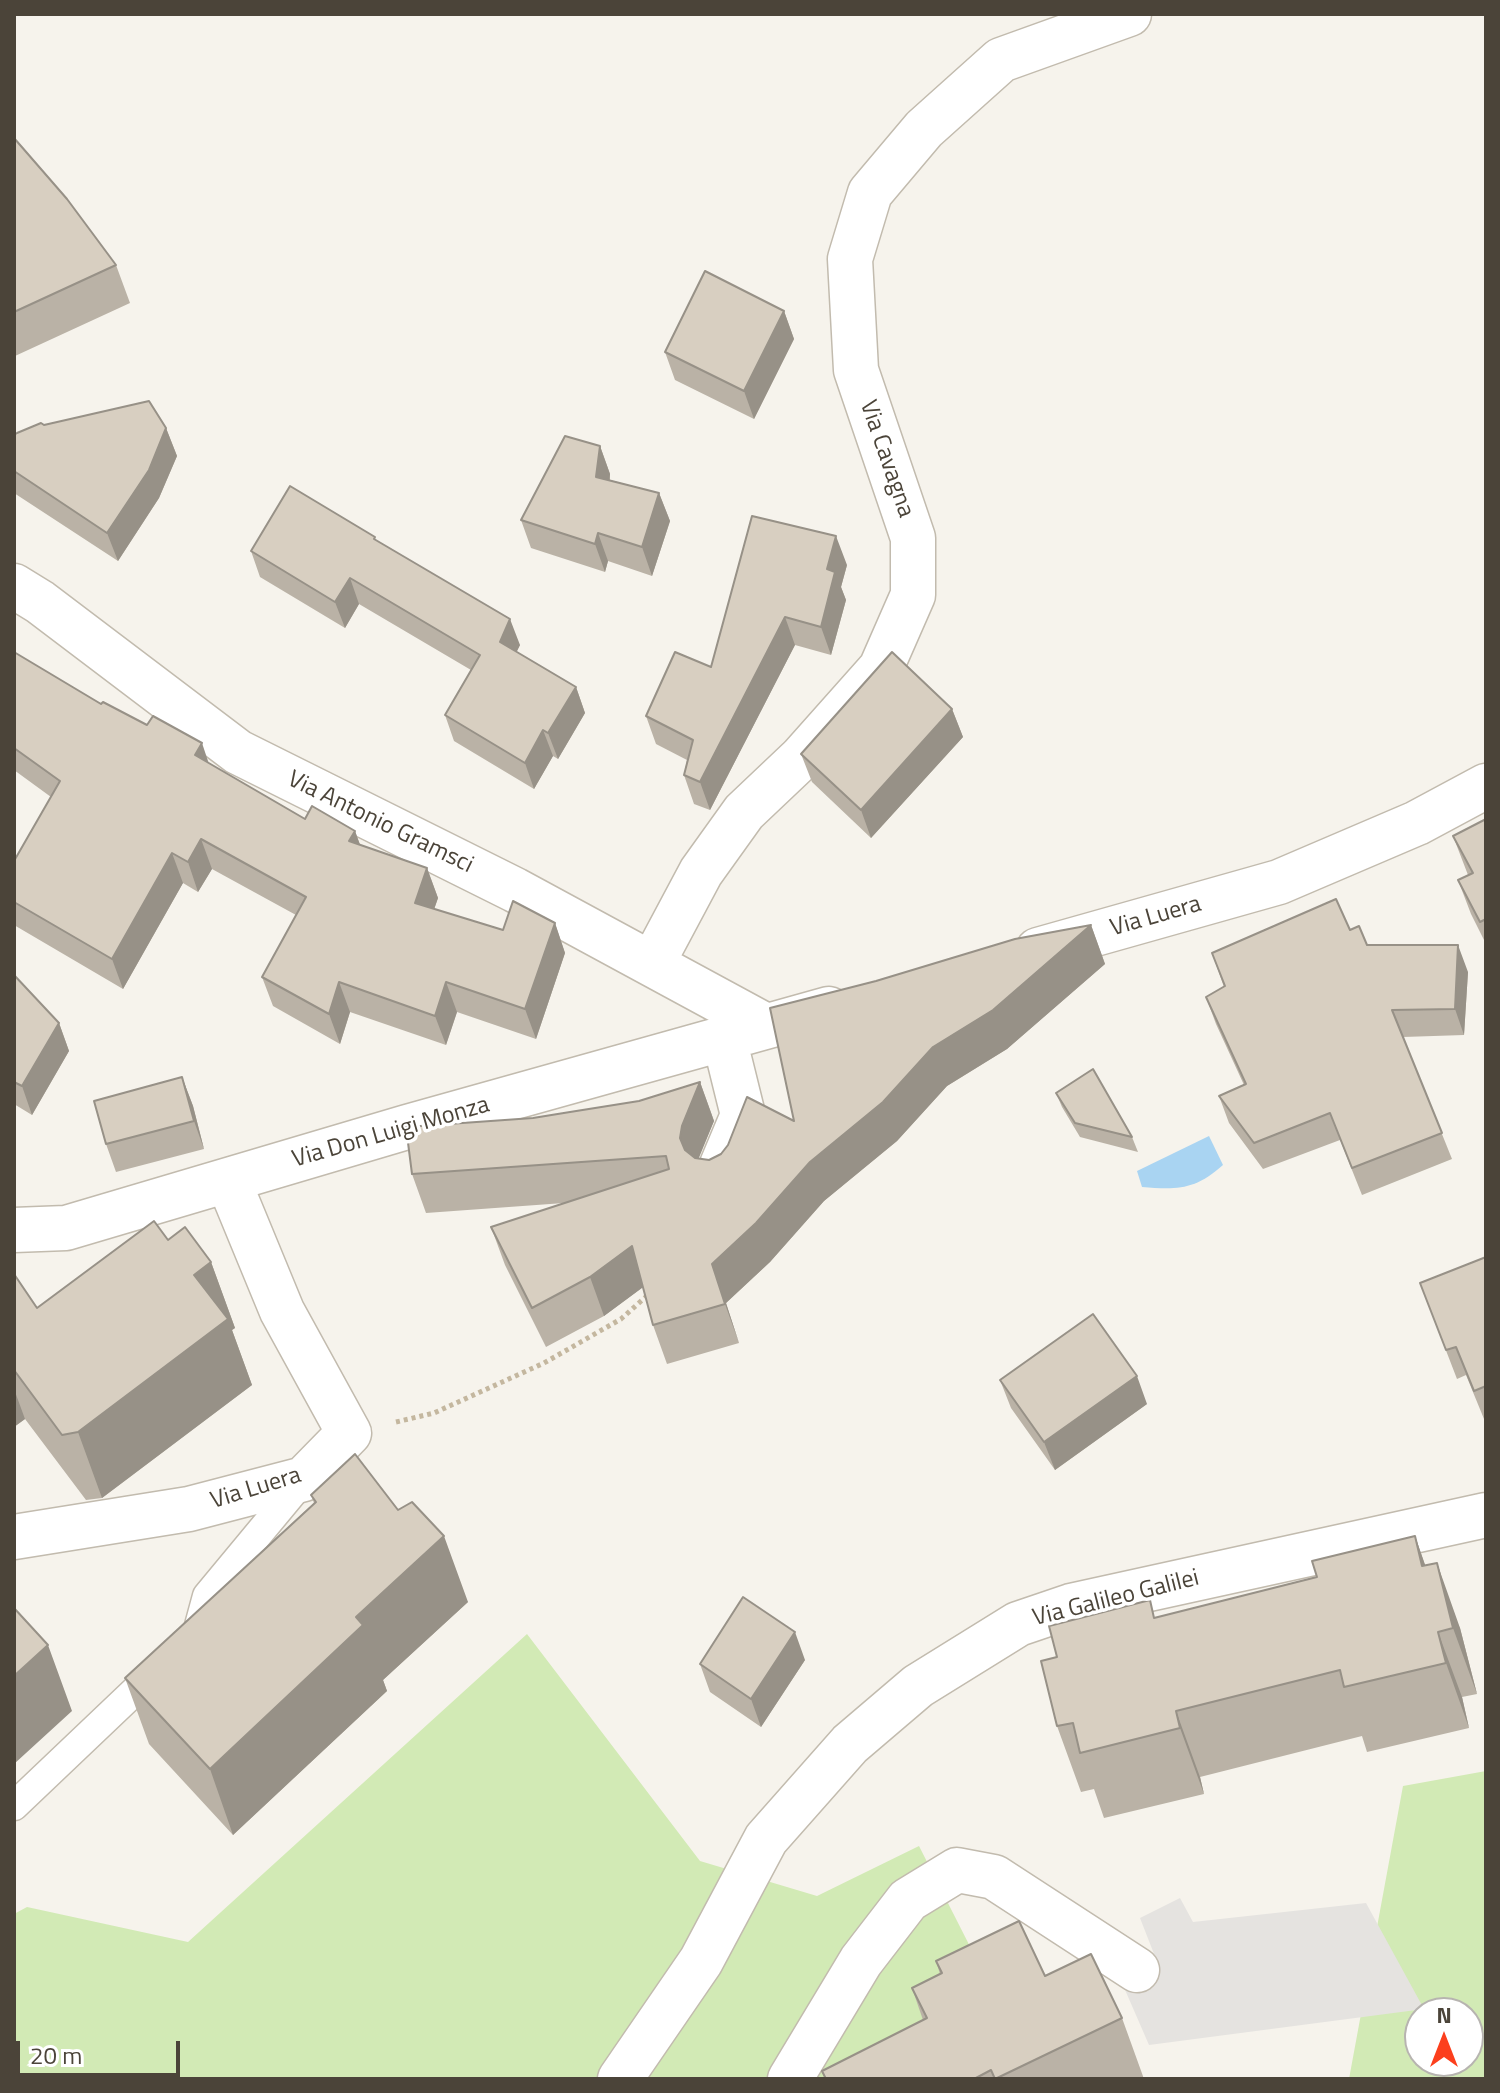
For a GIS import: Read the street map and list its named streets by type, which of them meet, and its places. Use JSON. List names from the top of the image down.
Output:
{
  "streets": {
    "street": [
      "Via Cavagna",
      "Via Antonio Gramsci",
      "Via Luera",
      "Via Don Luigi Monza",
      "Via Galileo Galilei"
    ]
  },
  "crossings": [
    ["Via Cavagna", "Via Antonio Gramsci"],
    ["Via Antonio Gramsci", "Via Don Luigi Monza"]
  ],
  "scale_bar": "20 m",
  "north": "top"
}
